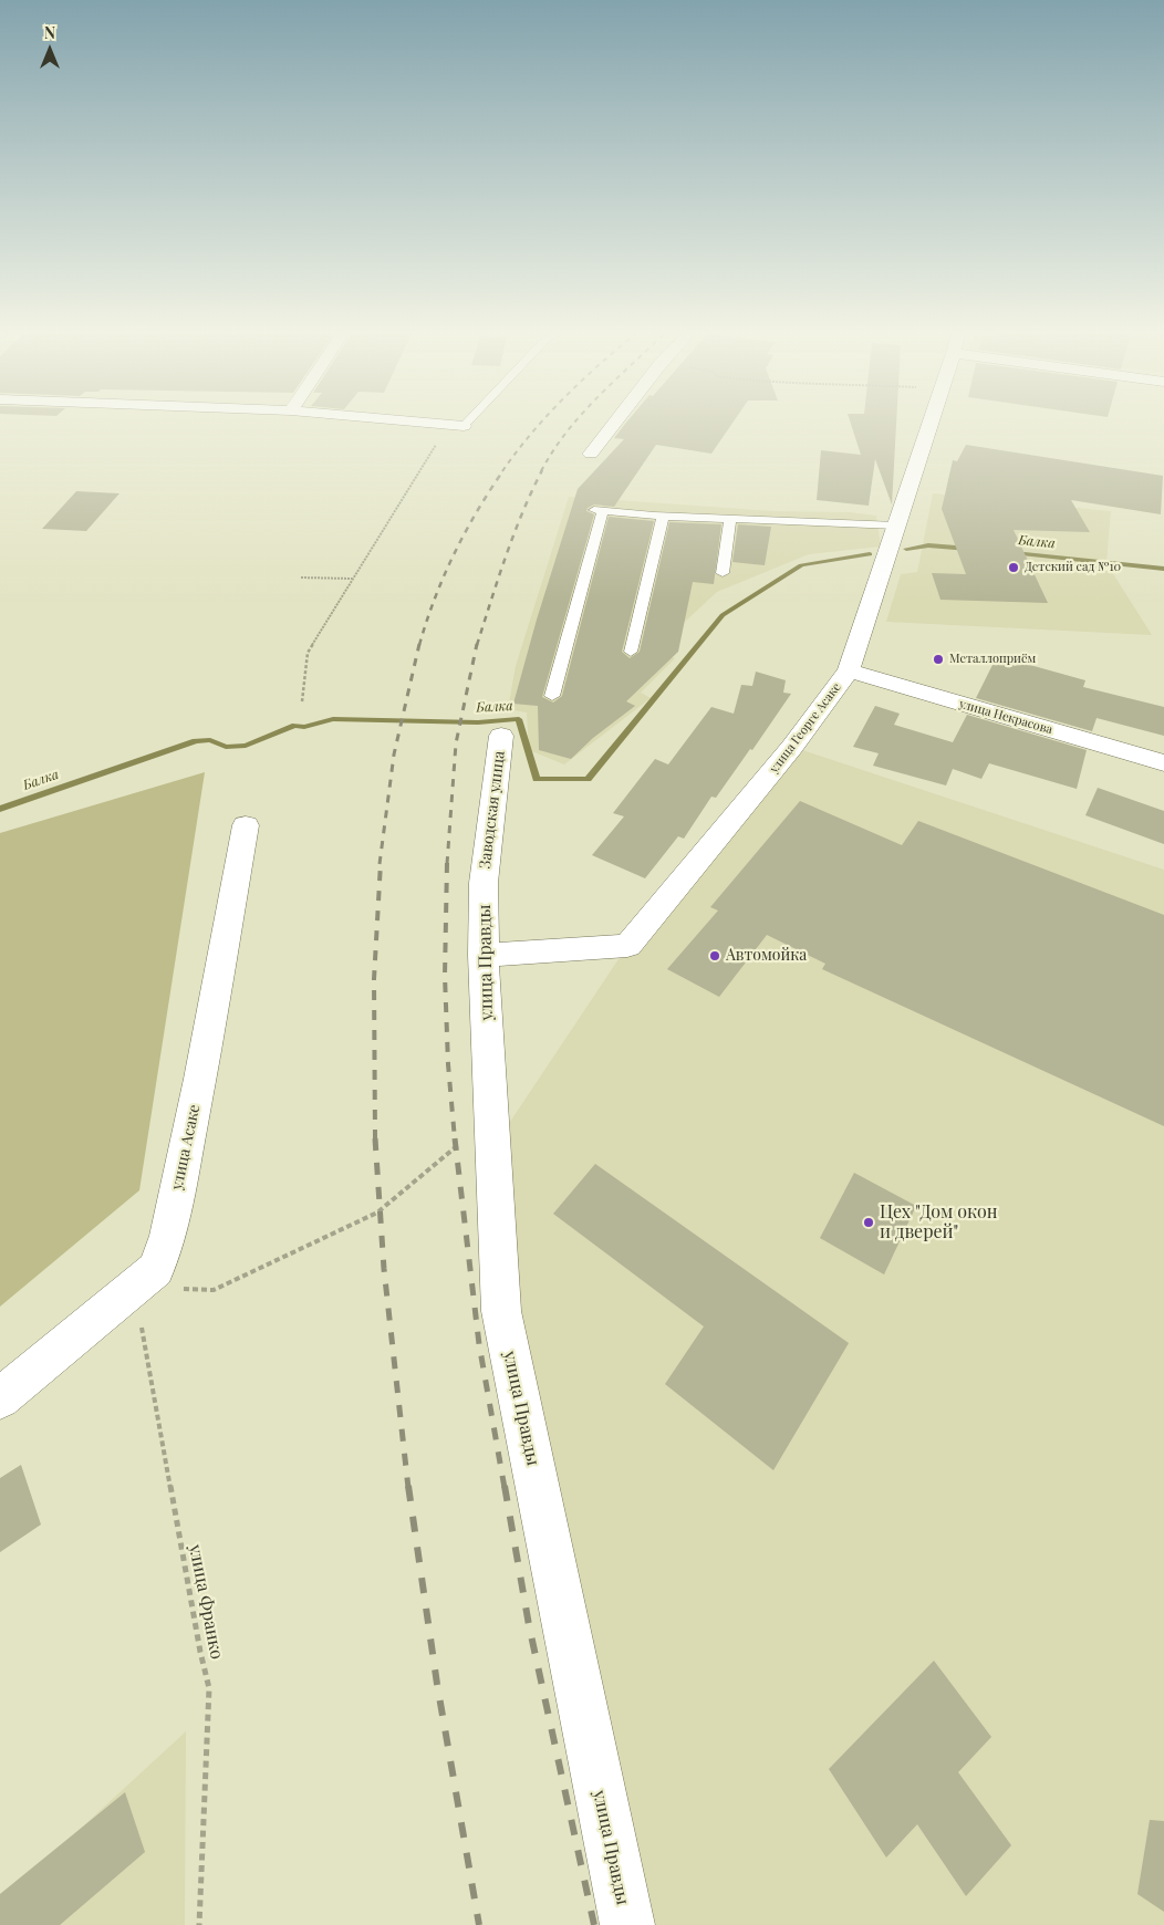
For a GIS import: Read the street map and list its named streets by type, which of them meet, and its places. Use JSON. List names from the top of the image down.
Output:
{
  "streets": {
    "street": [
      "улица Некрасова",
      "улица Георге Асаке",
      "Заводская улица",
      "улица Правды",
      "улица Асаке"
    ],
    "path": ["улица Франко"]
  },
  "crossings": [
    ["улица Некрасова", "улица Георге Асаке"],
    ["улица Георге Асаке", "улица Правды"],
    ["Заводская улица", "улица Правды"],
    ["улица Асаке", "улица Франко"]
  ],
  "water": ["Балка"],
  "places": [
    "Детский сад №10",
    "Металлоприём",
    "Автомойка",
    "Цех \"Дом окон и дверей\""
  ],
  "north": "top"
}
